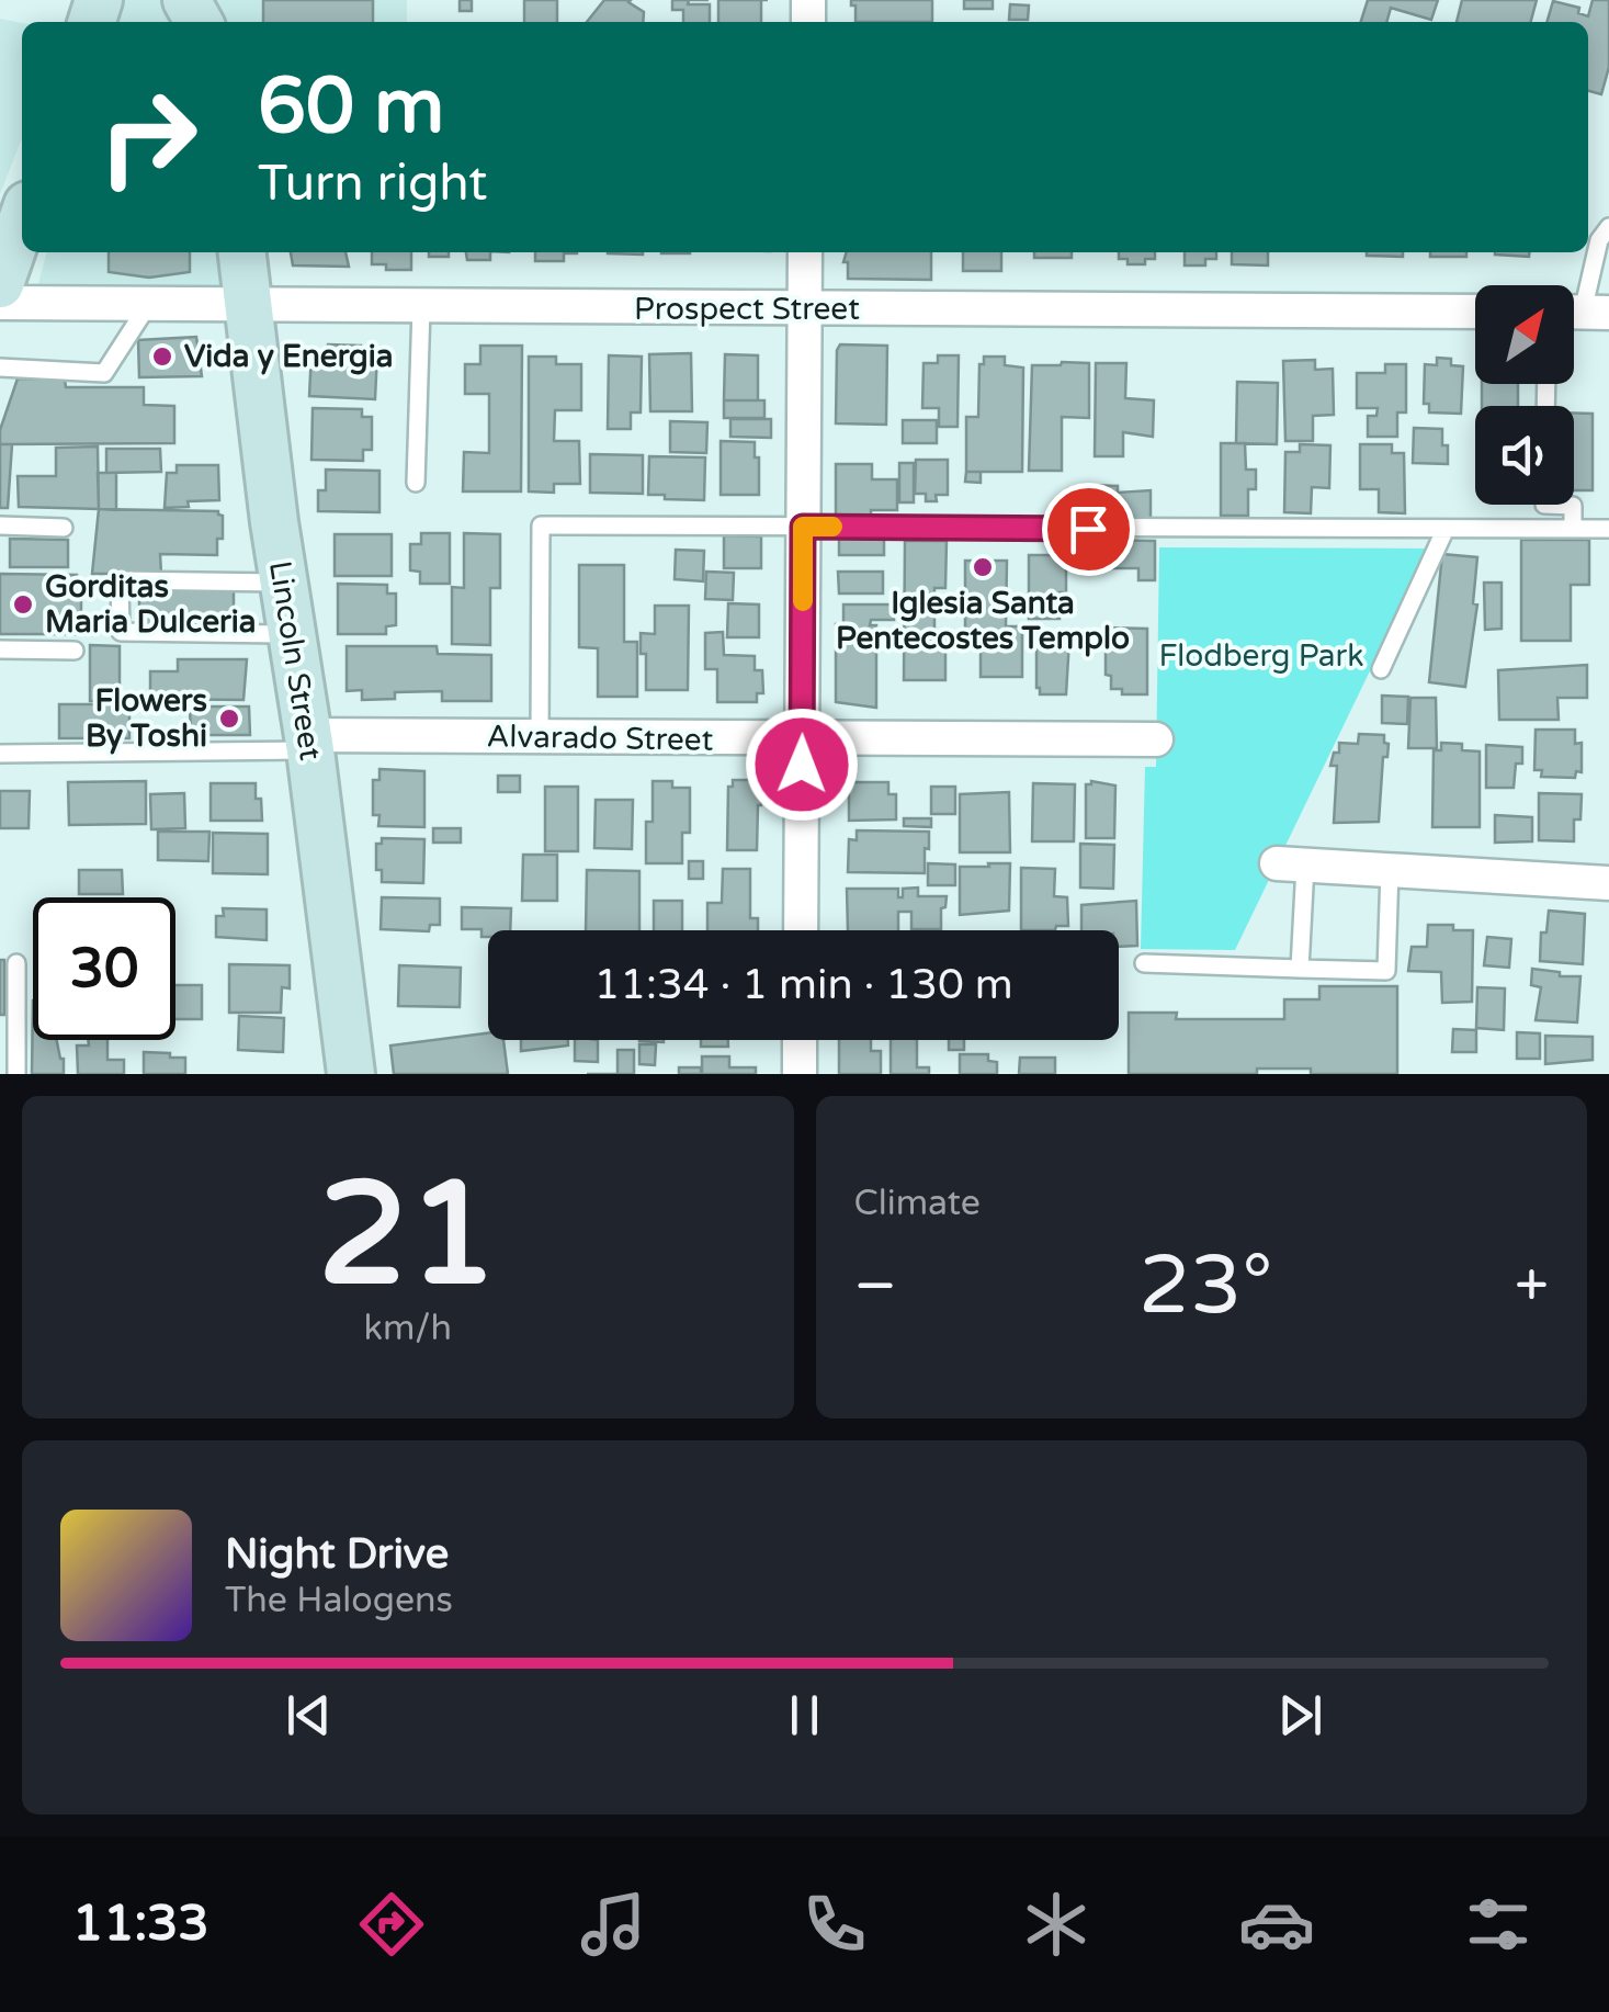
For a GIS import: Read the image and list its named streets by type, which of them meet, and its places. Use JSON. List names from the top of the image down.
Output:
{
  "streets": {
    "street": ["Prospect Street", "Lincoln Street", "Alvarado Street"]
  },
  "crossings": [
    ["Prospect Street", "Lincoln Street"],
    ["Lincoln Street", "Alvarado Street"]
  ],
  "parks": ["Flodberg Park"],
  "places": [
    "Vida y Energia",
    "Iglesia Santa Pentecostes Templo",
    "Gorditas Maria Dulceria",
    "Flowers By Toshi"
  ],
  "north": "top right",
  "page": {
    "turn": ["60 m", "Turn right"],
    "limit": "30",
    "trip": "11:34 · 1 min · 130 m",
    "tile": [
      ["21", "km/h"],
      "Climate"
    ],
    "heat": ["−", "23°", "+"],
    "song": ["Night Drive", "The Halogens"],
    "tabs": "11:33"
  }
}
